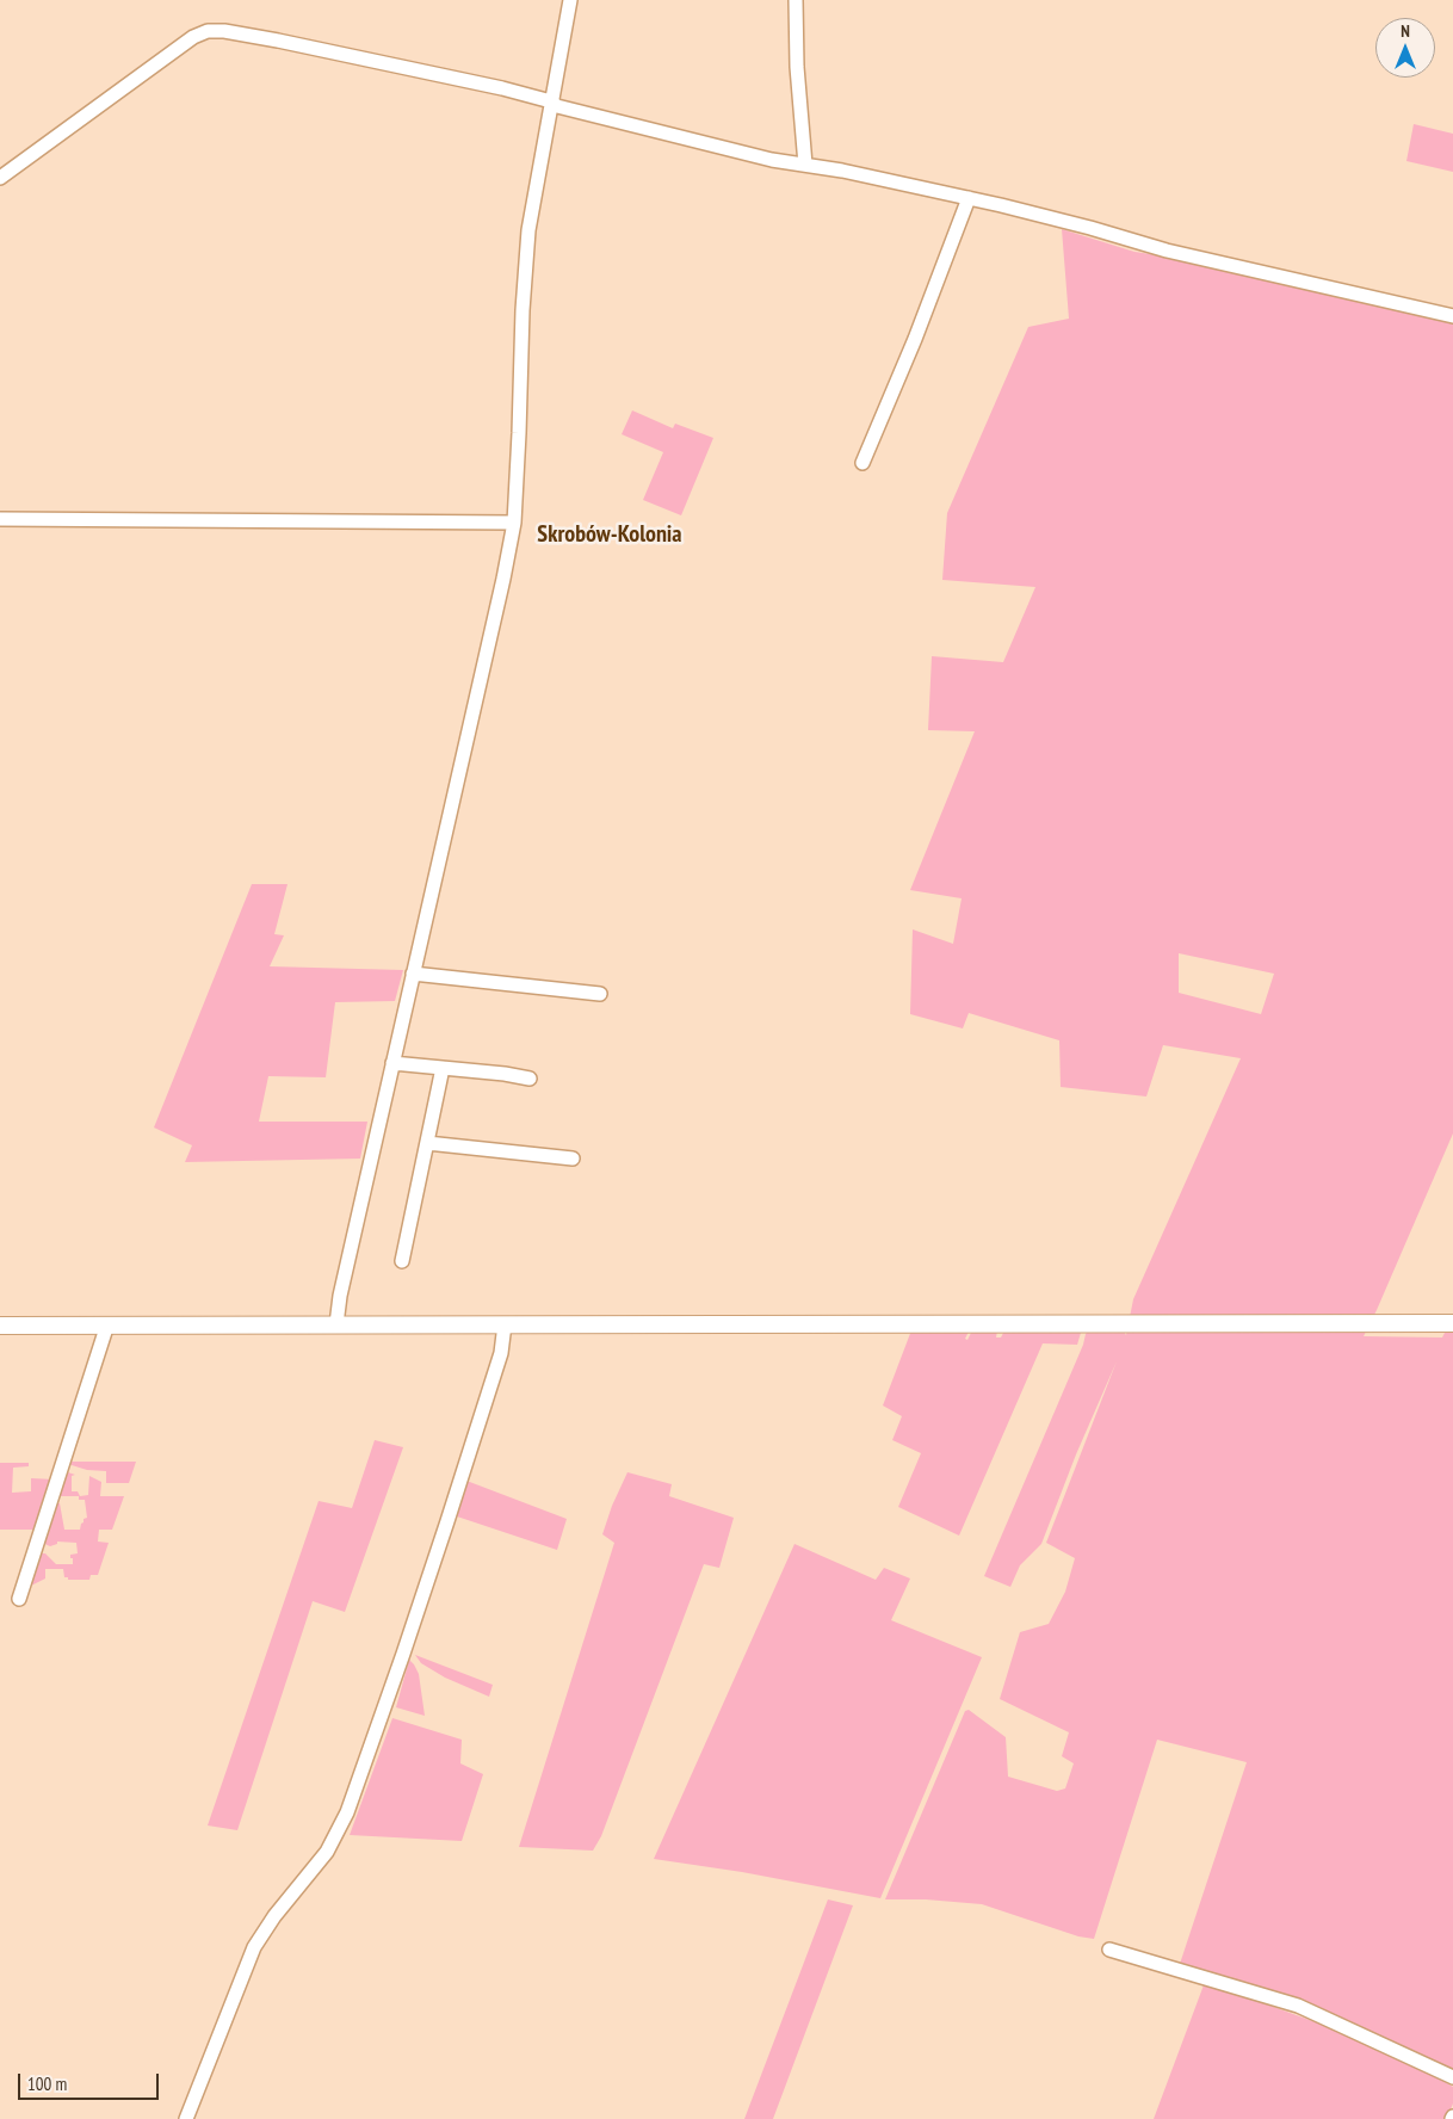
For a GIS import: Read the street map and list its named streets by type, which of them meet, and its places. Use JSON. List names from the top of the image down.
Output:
{
  "districts": ["Skrobów-Kolonia"],
  "scale_bar": "100 m",
  "north": "top"
}
